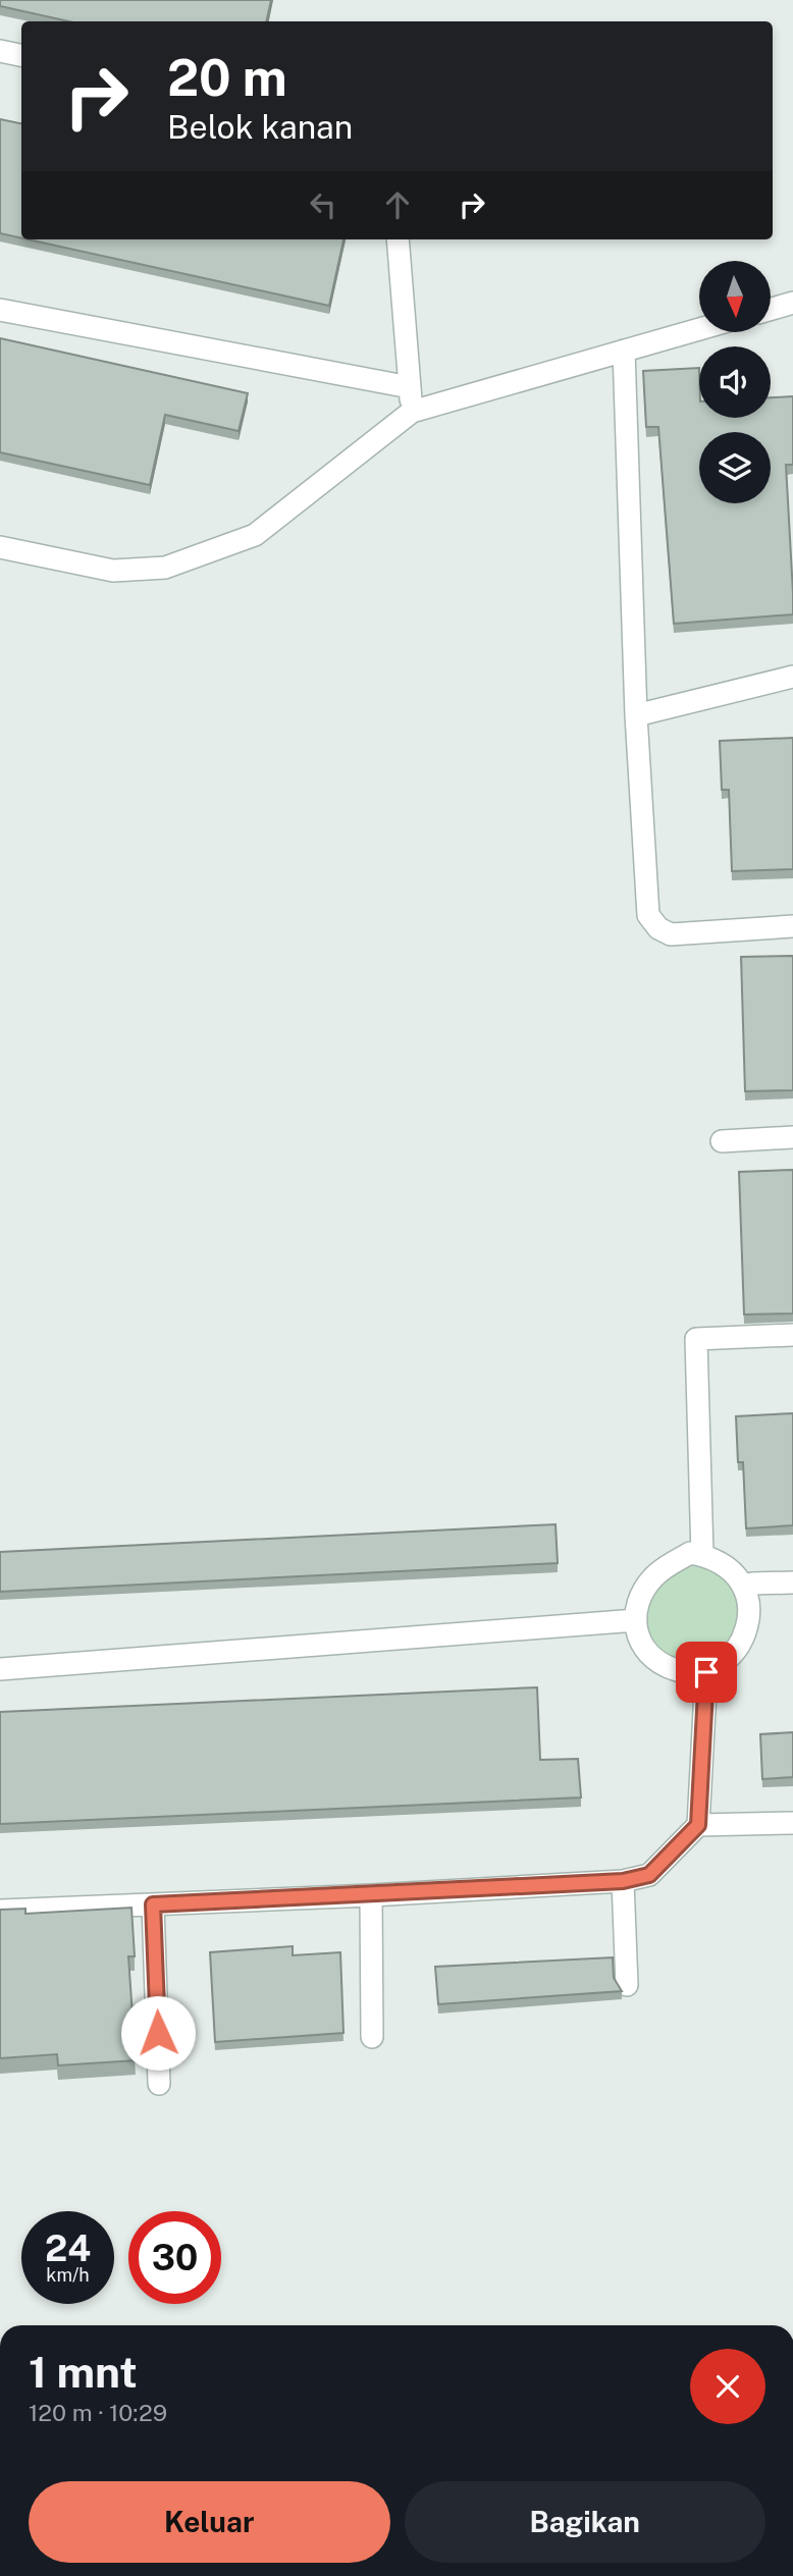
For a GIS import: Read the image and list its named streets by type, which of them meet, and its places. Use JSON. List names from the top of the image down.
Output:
{
  "north": "bottom",
  "page": {
    "turn": ["20 m", "Belok kanan"],
    "speed": "24 km/h",
    "limit": "30",
    "heading": ["1 mnt", "120 m · 10:29"],
    "buttons": ["Keluar", "Bagikan"]
  }
}
